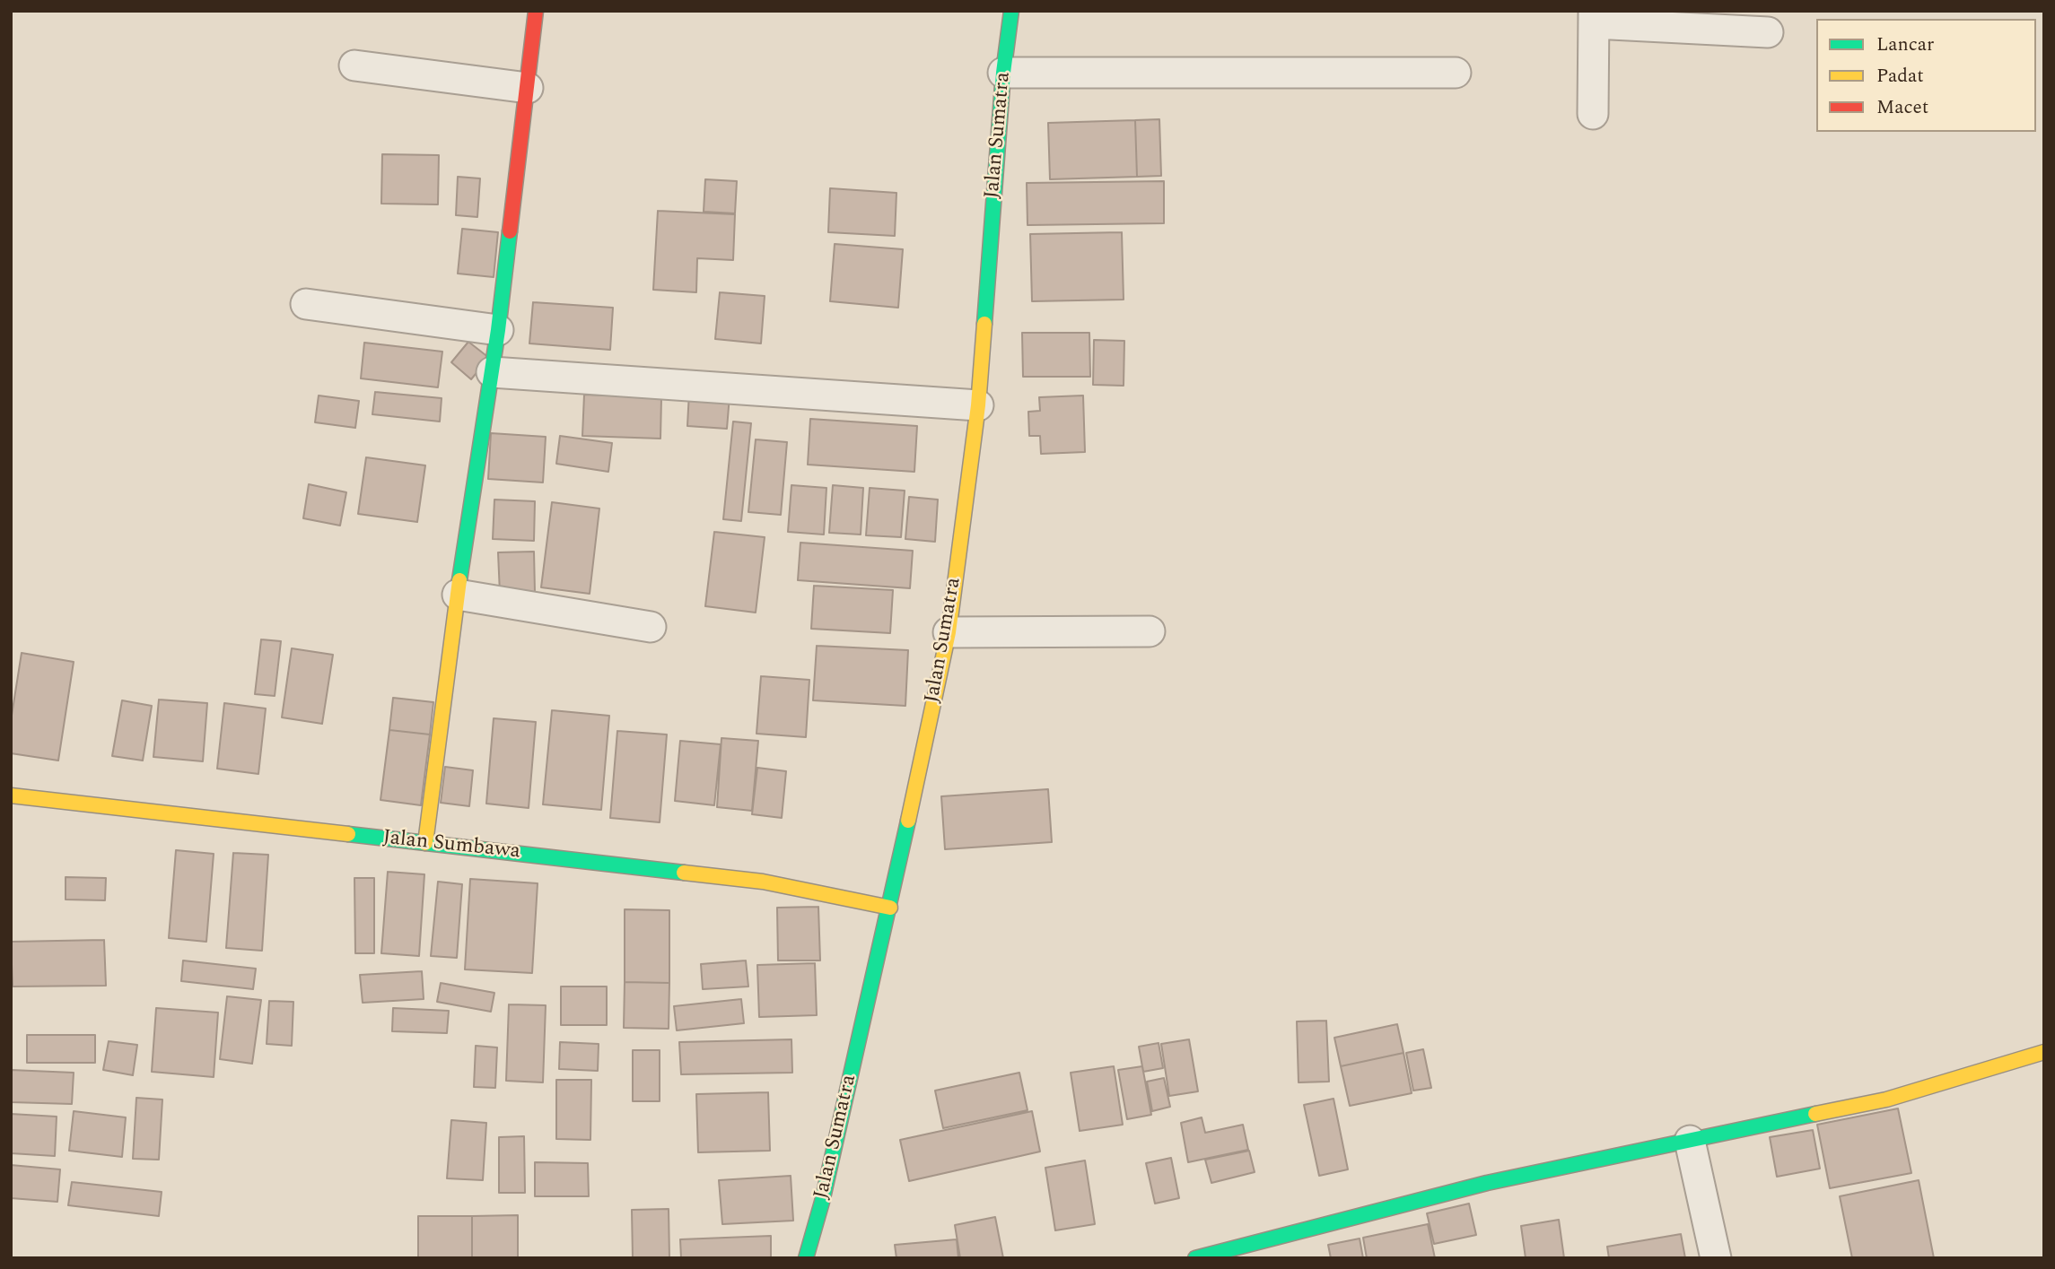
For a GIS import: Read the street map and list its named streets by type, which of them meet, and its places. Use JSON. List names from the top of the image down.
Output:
{
  "streets": {
    "street": ["Jalan Sumatra", "Jalan Sumbawa"]
  },
  "crossings": [
    ["Jalan Sumatra", "Jalan Sumbawa"]
  ],
  "legend": ["Lancar", "Padat", "Macet"]
}
